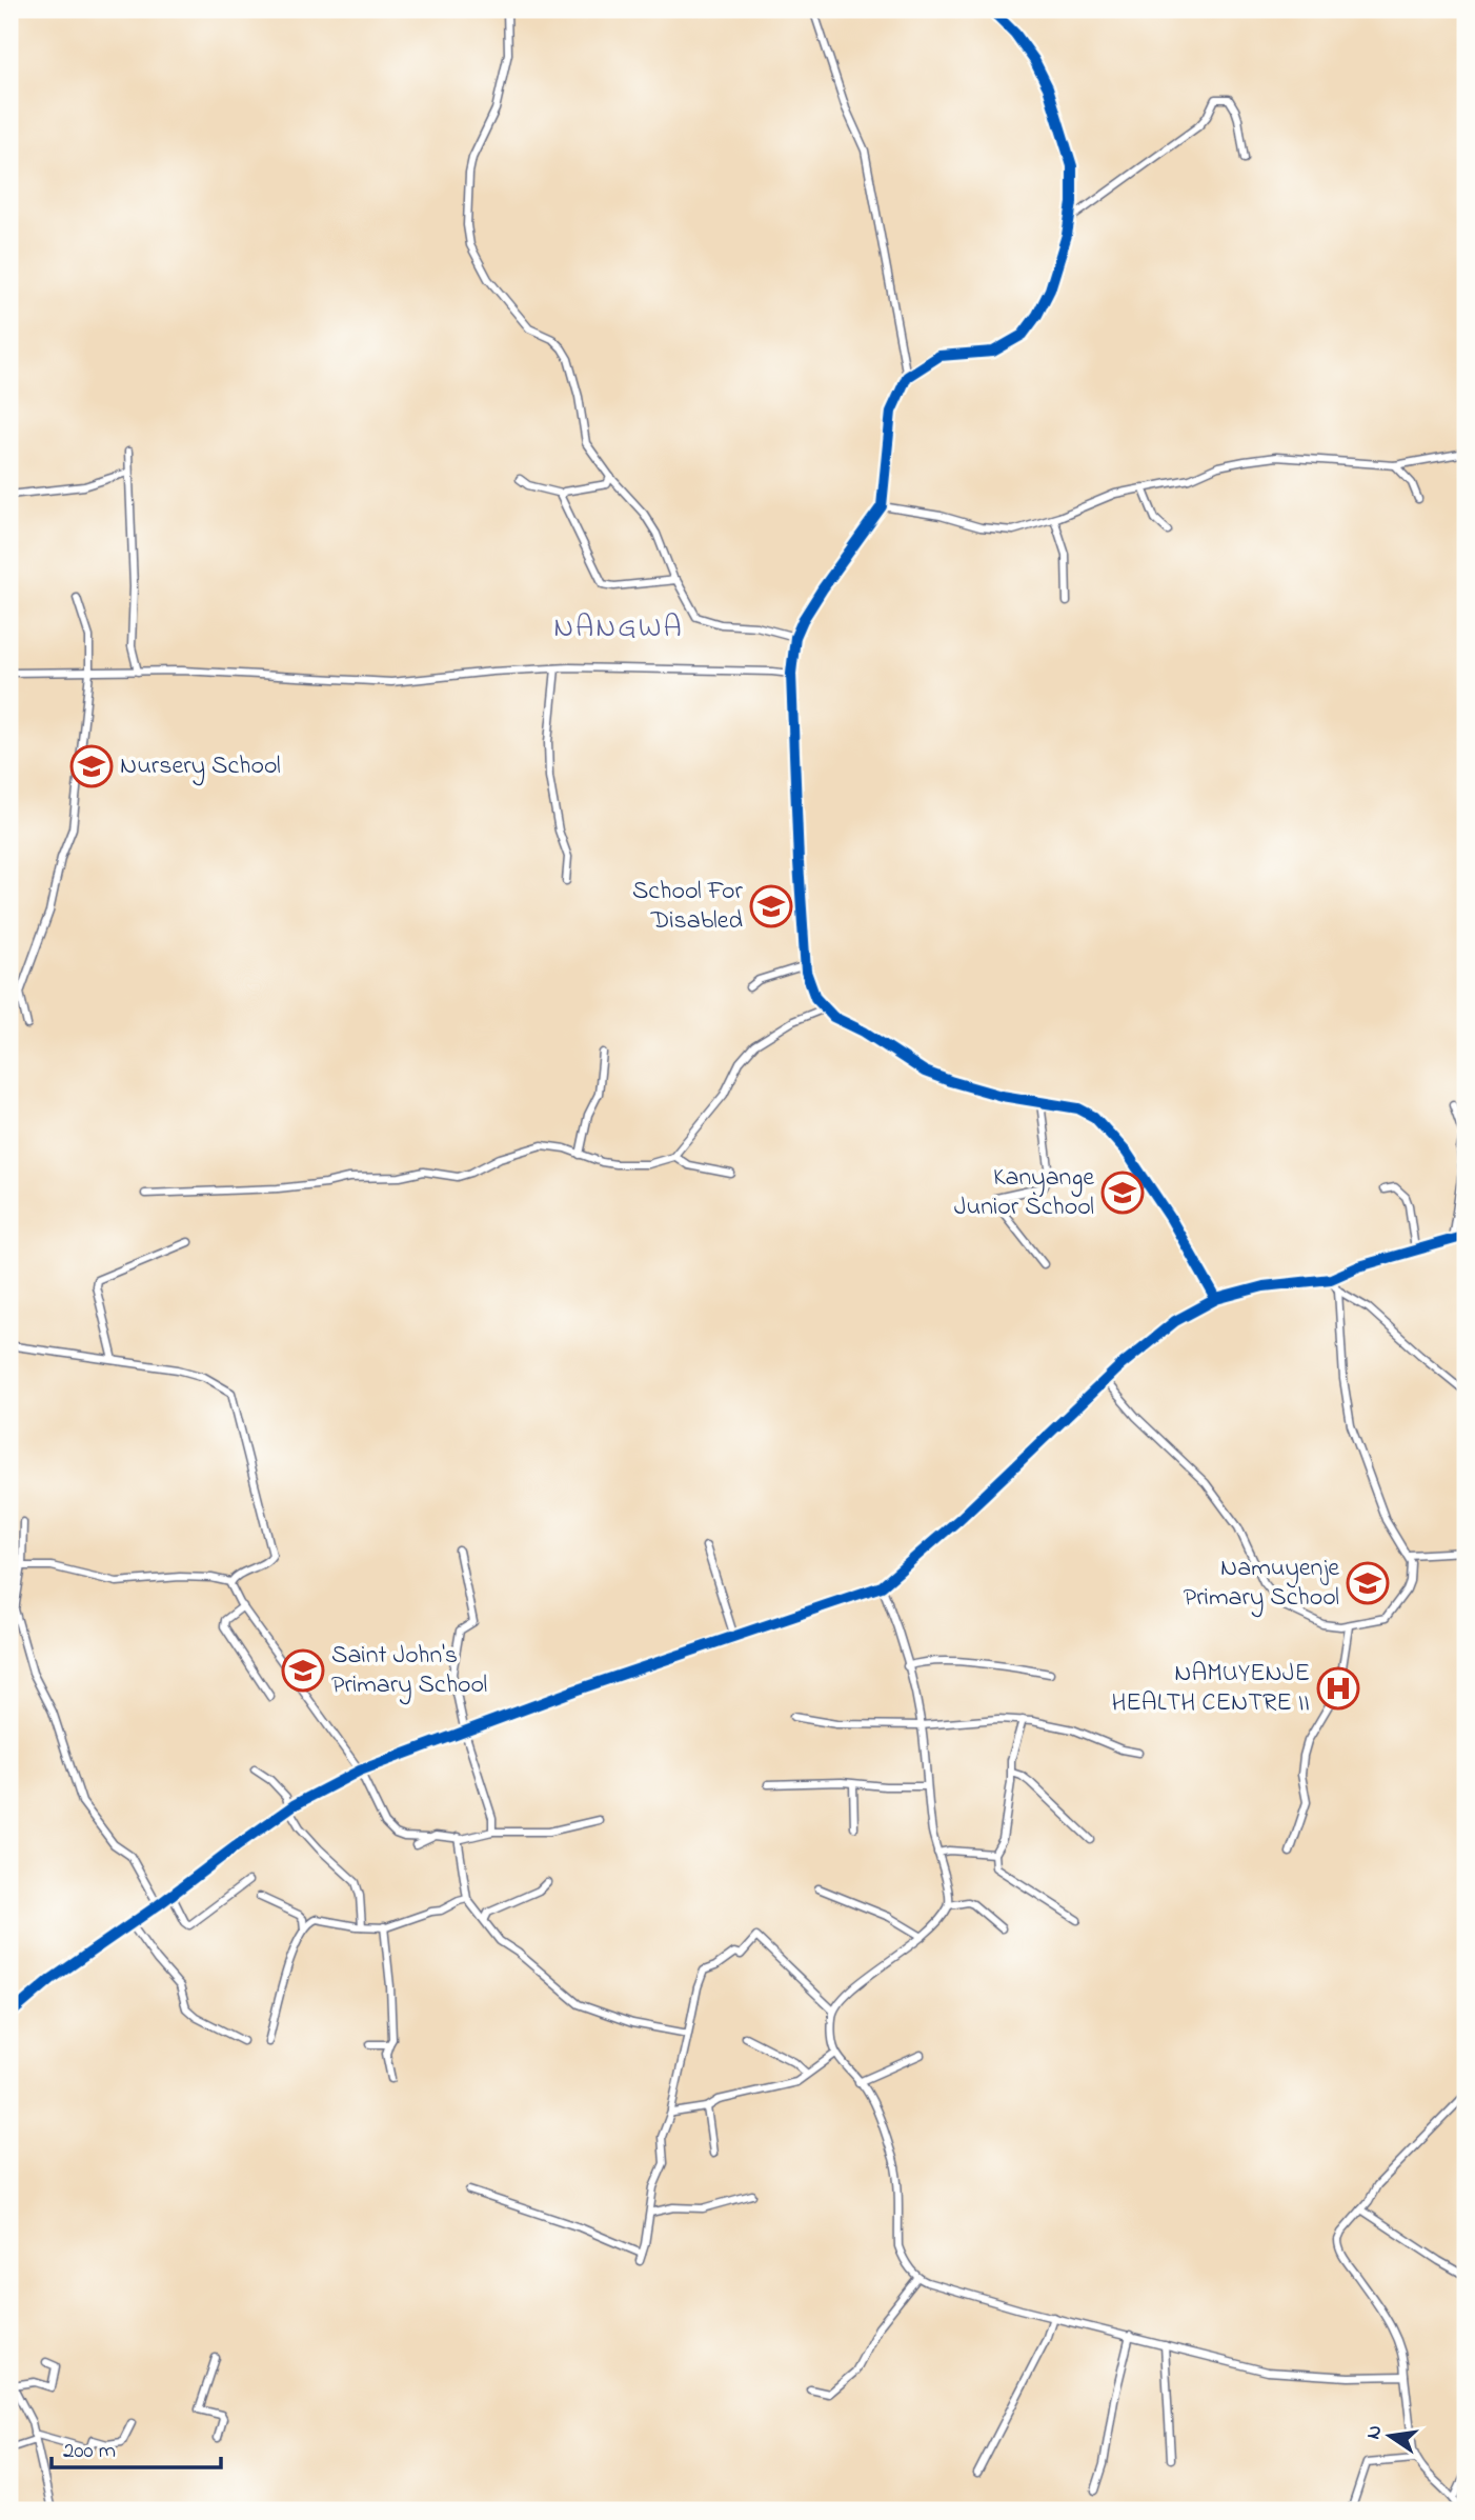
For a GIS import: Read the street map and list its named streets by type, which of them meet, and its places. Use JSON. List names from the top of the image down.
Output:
{
  "districts": ["NANGWA"],
  "places": {
    "school or university": [
      "Nursery School",
      "School For Disabled",
      "Kanyange Junior School",
      "Namuyenje Primary School",
      "Saint John's Primary School"
    ],
    "hospital": ["NAMUYENJE HEALTH CENTRE II"]
  },
  "scale_bar": "200 m",
  "north": "left"
}
